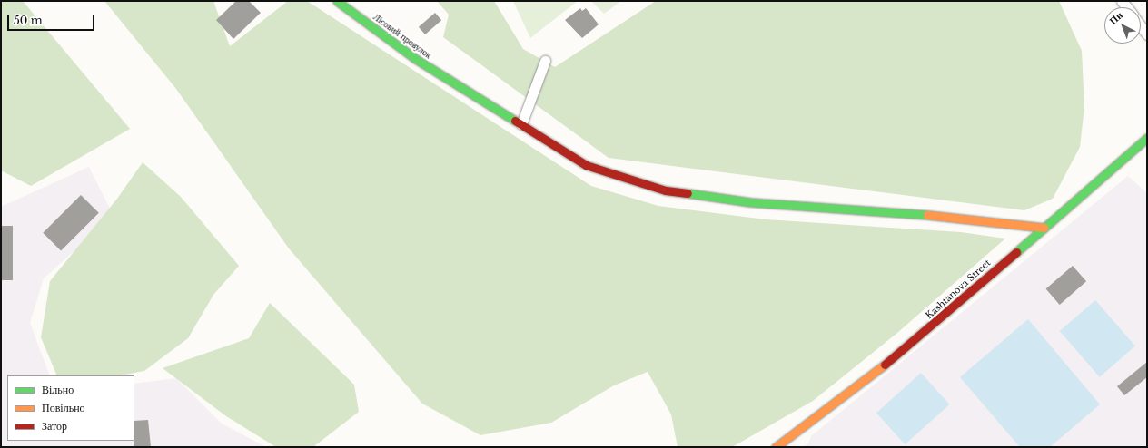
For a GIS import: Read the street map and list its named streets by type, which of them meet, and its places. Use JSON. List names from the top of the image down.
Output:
{
  "streets": {
    "street": ["Лісовий провулок", "Kashtanova Street"]
  },
  "crossings": [
    ["Лісовий провулок", "Kashtanova Street"]
  ],
  "legend": ["Вільно", "Повільно", "Затор"],
  "scale_bar": "50 m",
  "north": "top left"
}
